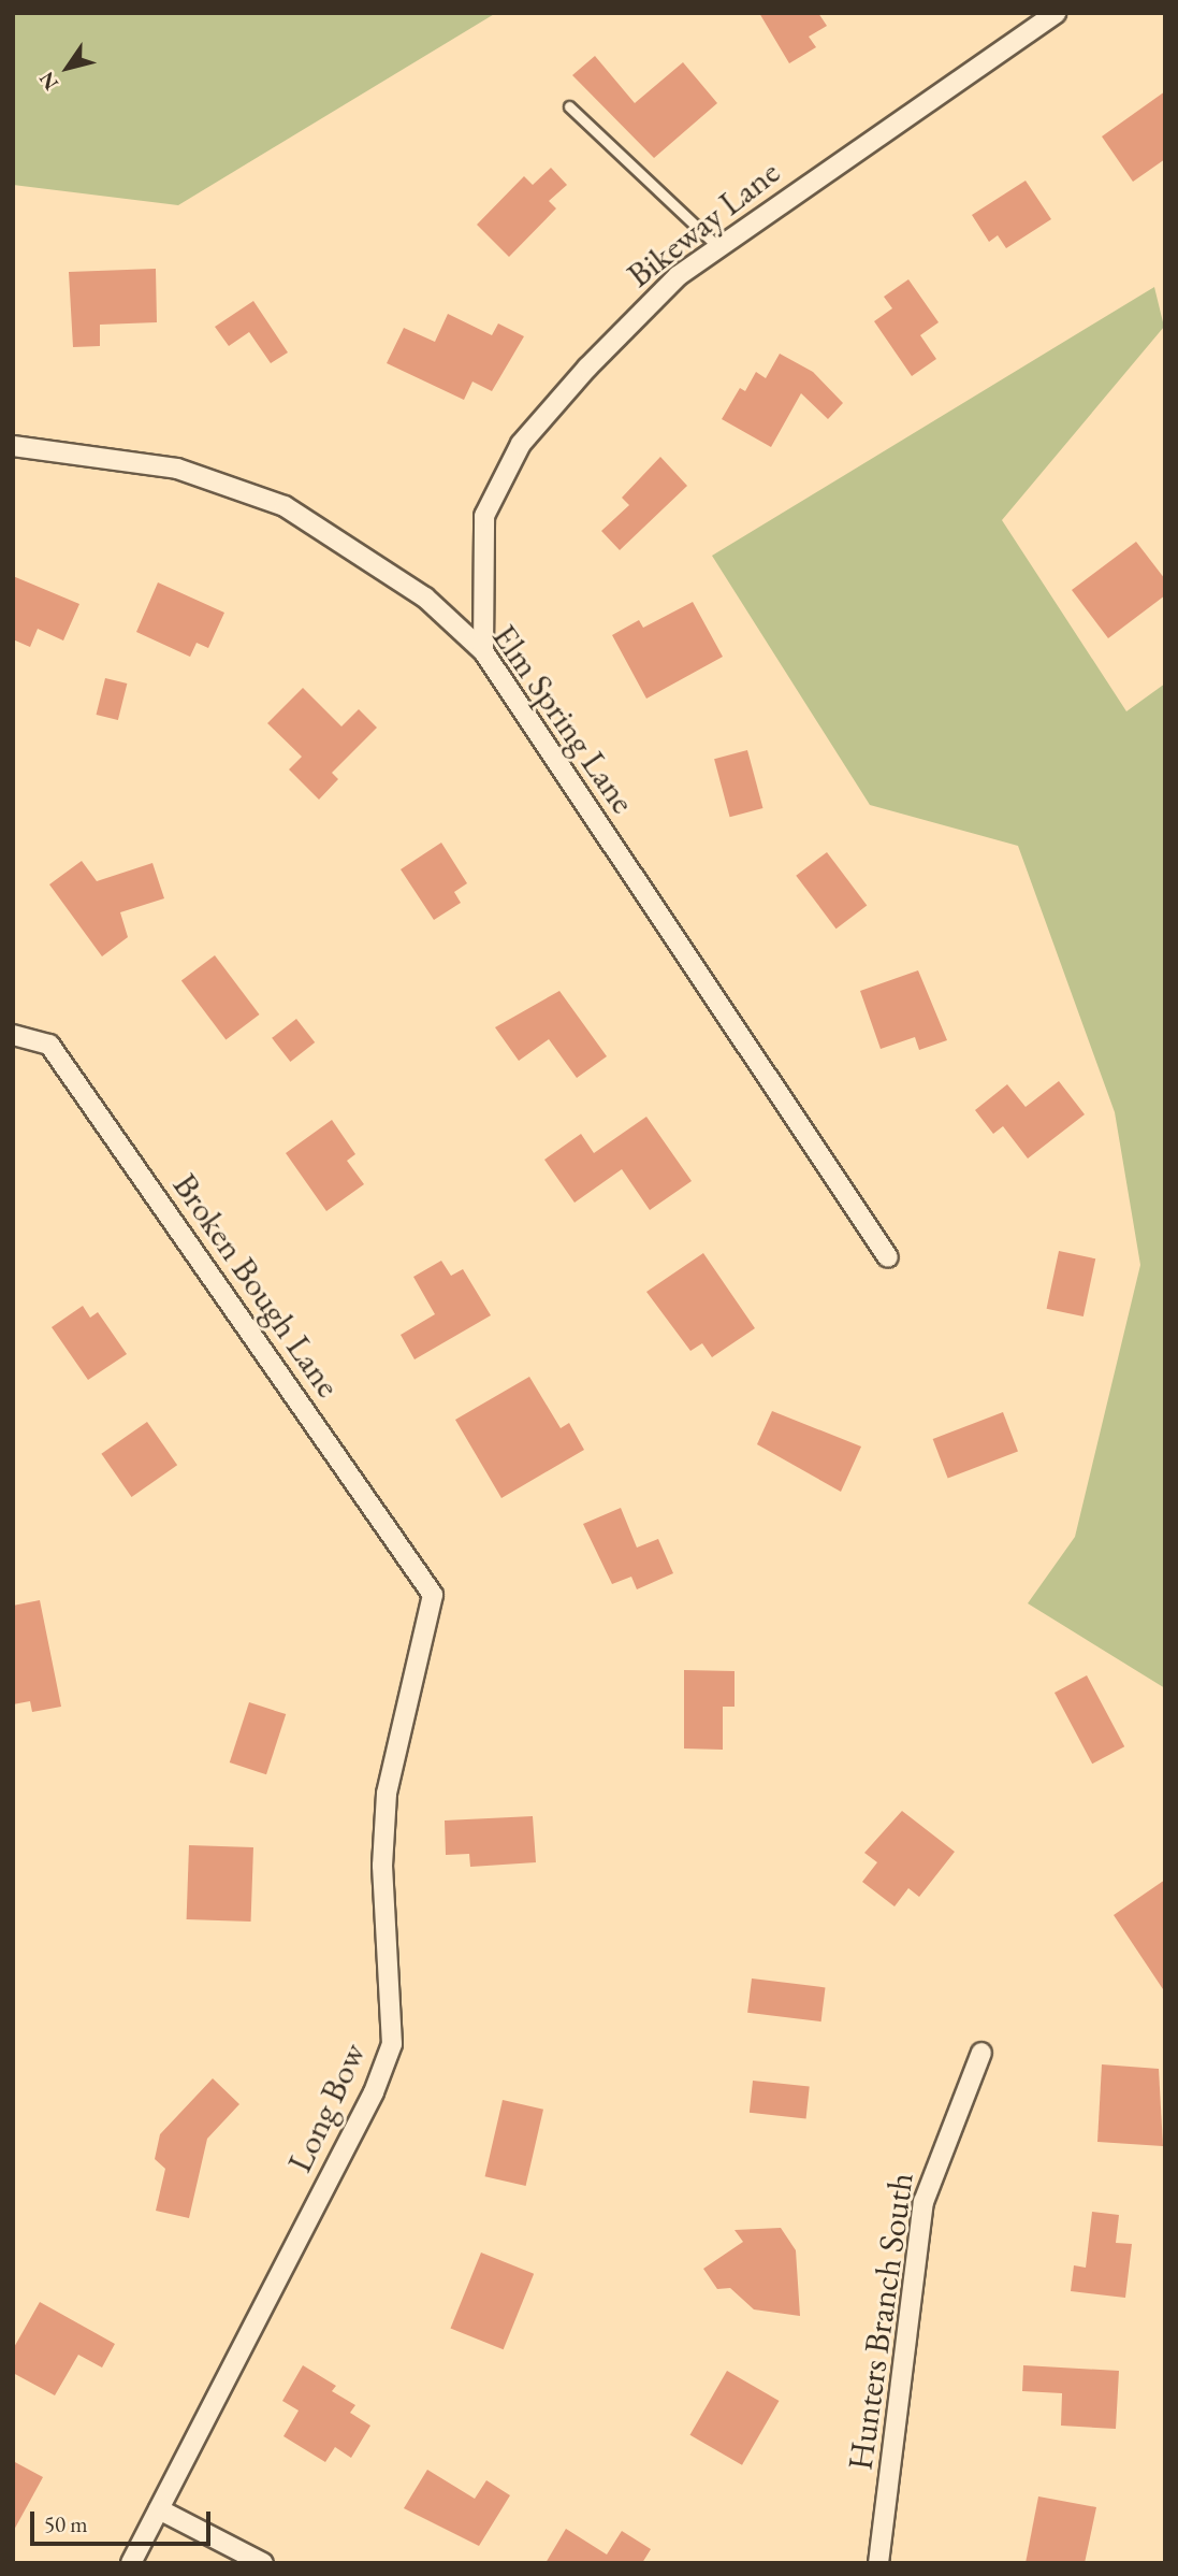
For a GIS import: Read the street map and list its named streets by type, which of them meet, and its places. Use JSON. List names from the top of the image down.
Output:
{
  "streets": {
    "street": [
      "Bikeway Lane",
      "Elm Spring Lane",
      "Broken Bough Lane",
      "Long Bow",
      "Hunters Branch South"
    ]
  },
  "crossings": [
    ["Bikeway Lane", "Elm Spring Lane"],
    ["Broken Bough Lane", "Long Bow"]
  ],
  "scale_bar": "50 m",
  "north": "bottom left"
}
